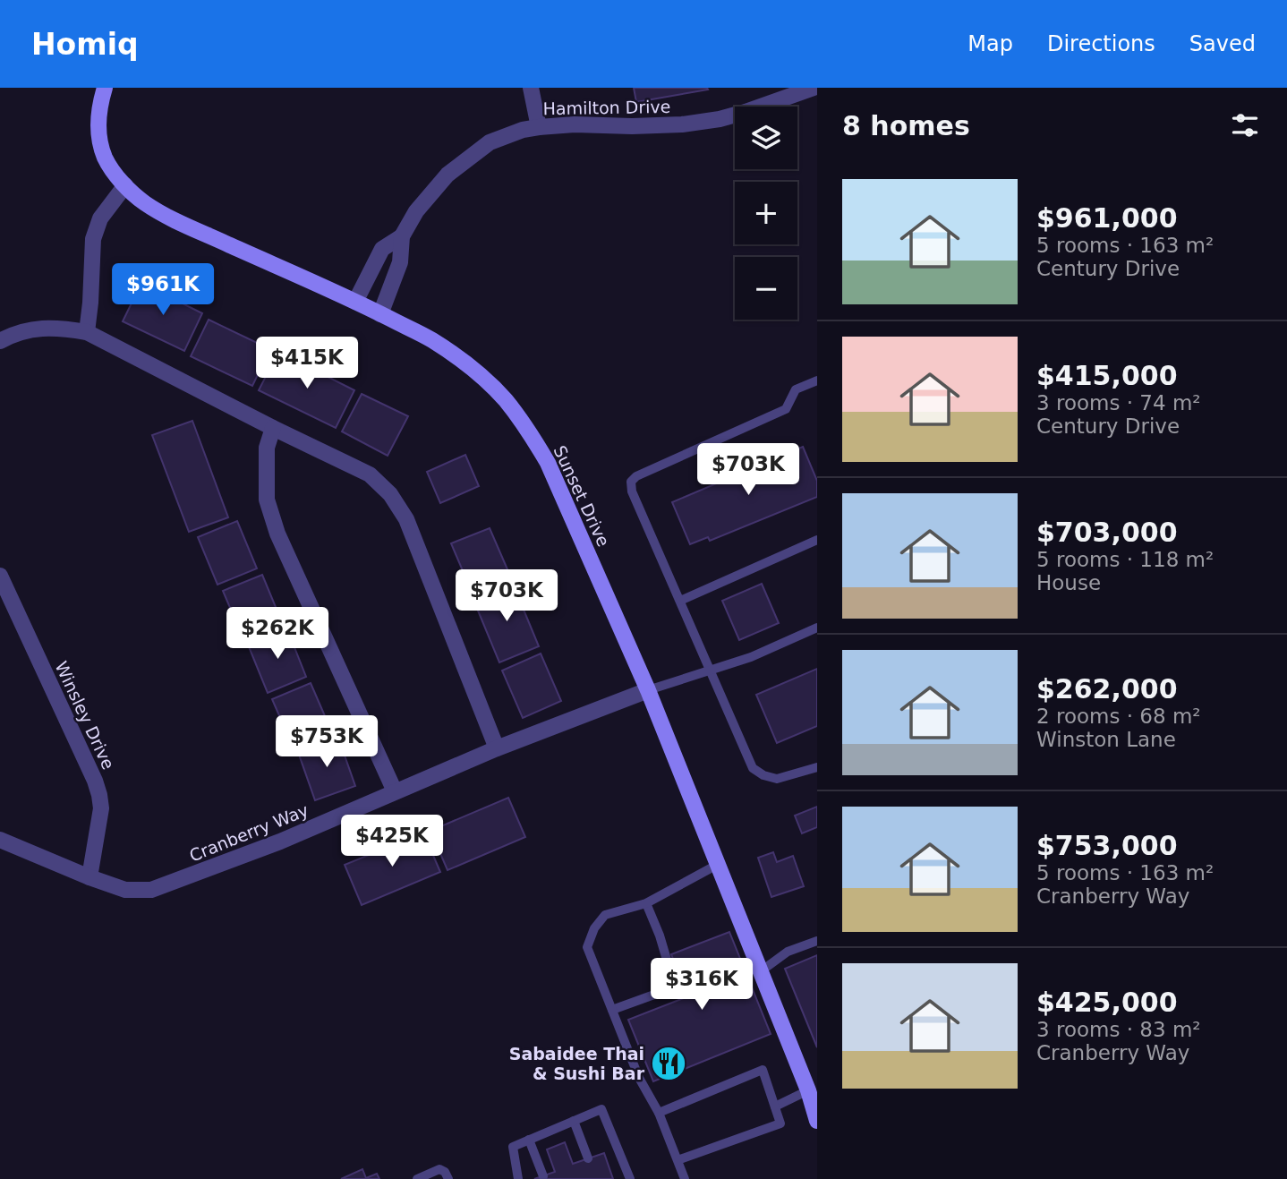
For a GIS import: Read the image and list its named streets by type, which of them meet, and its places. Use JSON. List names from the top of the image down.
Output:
{
  "streets": {
    "street": [
      "Hamilton Drive",
      "Sunset Drive",
      "Winsley Drive",
      "Cranberry Way"
    ]
  },
  "crossings": [
    ["Hamilton Drive", "Sunset Drive"],
    ["Sunset Drive", "Cranberry Way"],
    ["Winsley Drive", "Cranberry Way"]
  ],
  "places": {
    "restaurant": ["Sabaidee Thai & Sushi Bar"]
  },
  "page": {
    "header": "Homiq",
    "nav": ["Map", "Directions", "Saved"],
    "heading": "8 homes",
    "map_buttons": ["+", "−"],
    "list": [
      {
        "name": "$961,000",
        "note": "5 rooms · 163 m² · Century Drive"
      },
      {
        "name": "$415,000",
        "note": "3 rooms · 74 m² · Century Drive"
      },
      {
        "name": "$703,000",
        "note": "5 rooms · 118 m² · House"
      },
      {
        "name": "$262,000",
        "note": "2 rooms · 68 m² · Winston Lane"
      },
      {
        "name": "$753,000",
        "note": "5 rooms · 163 m² · Cranberry Way"
      },
      {
        "name": "$425,000",
        "note": "3 rooms · 83 m² · Cranberry Way"
      }
    ],
    "price": [
      "$961K",
      "$415K",
      "$703K",
      "$703K",
      "$262K",
      "$753K",
      "$425K",
      "$316K"
    ]
  }
}
